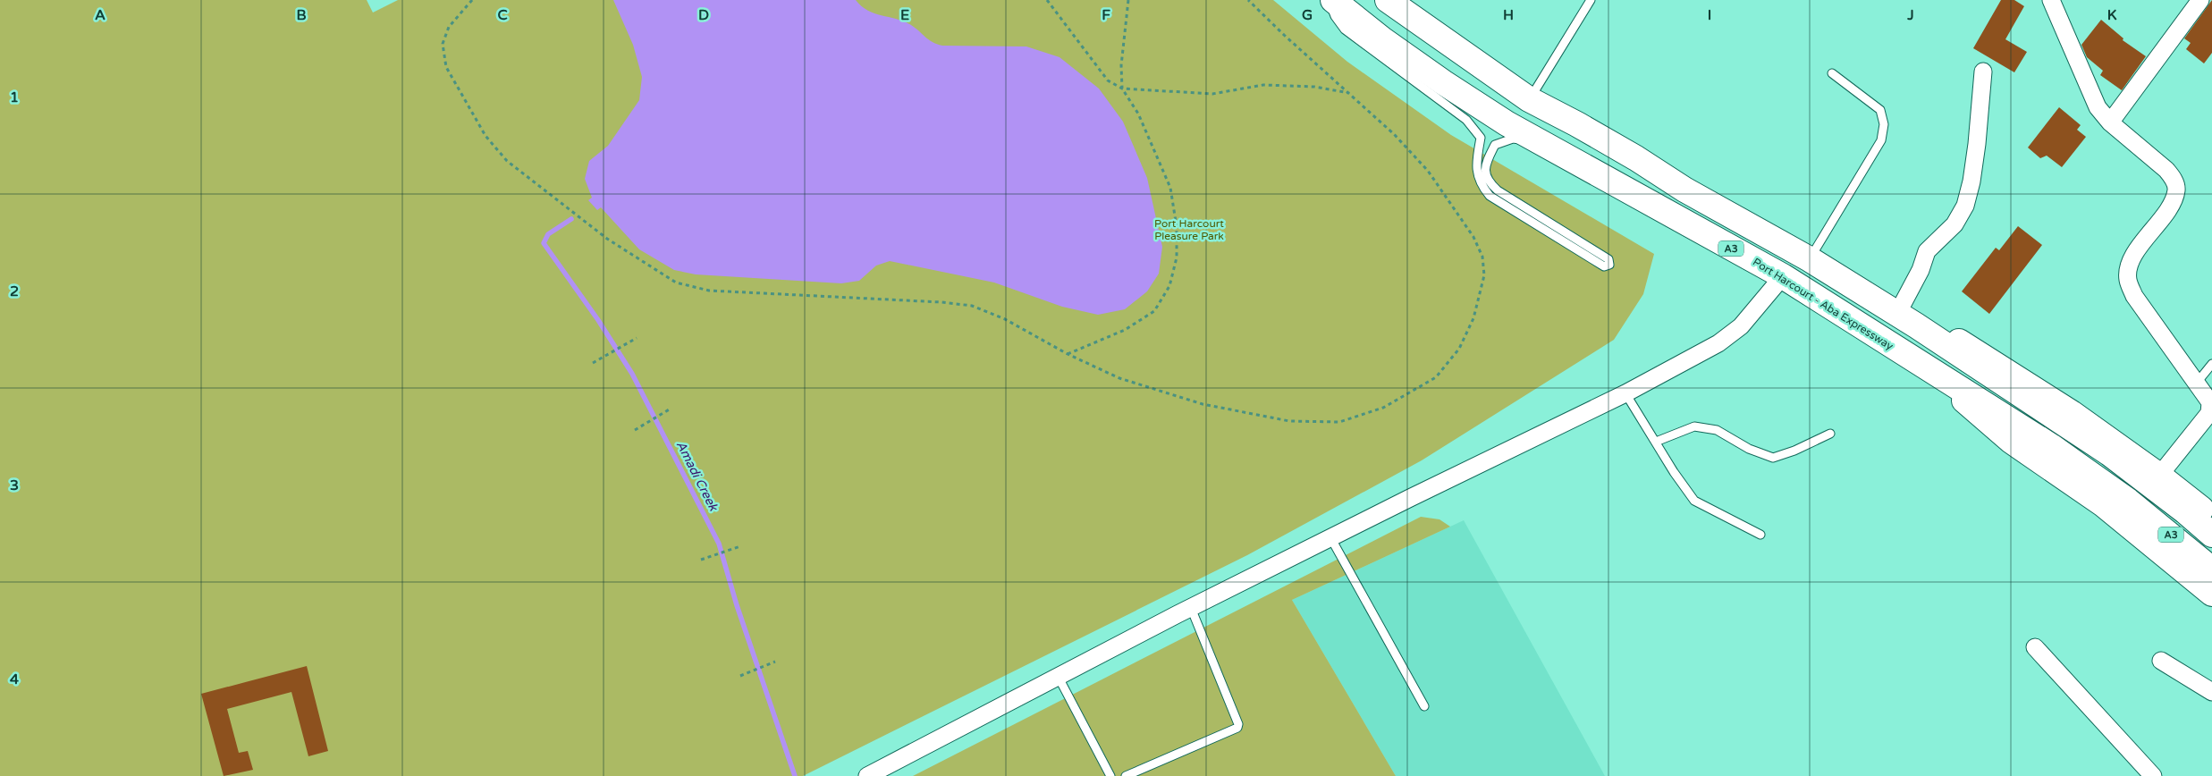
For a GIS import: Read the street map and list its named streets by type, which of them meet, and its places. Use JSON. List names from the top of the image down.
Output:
{
  "streets": {
    "main road": ["A3", "Port Harcourt - Aba Expressway"]
  },
  "water": ["Amadi Creek"],
  "parks": ["Port Harcourt Pleasure Park"],
  "grid": {
    "columns": [
      "A",
      "B",
      "C",
      "D",
      "E",
      "F",
      "G",
      "H",
      "I",
      "J",
      "K"
    ],
    "rows": [
      "1",
      "2",
      "3",
      "4"
    ]
  }
}
